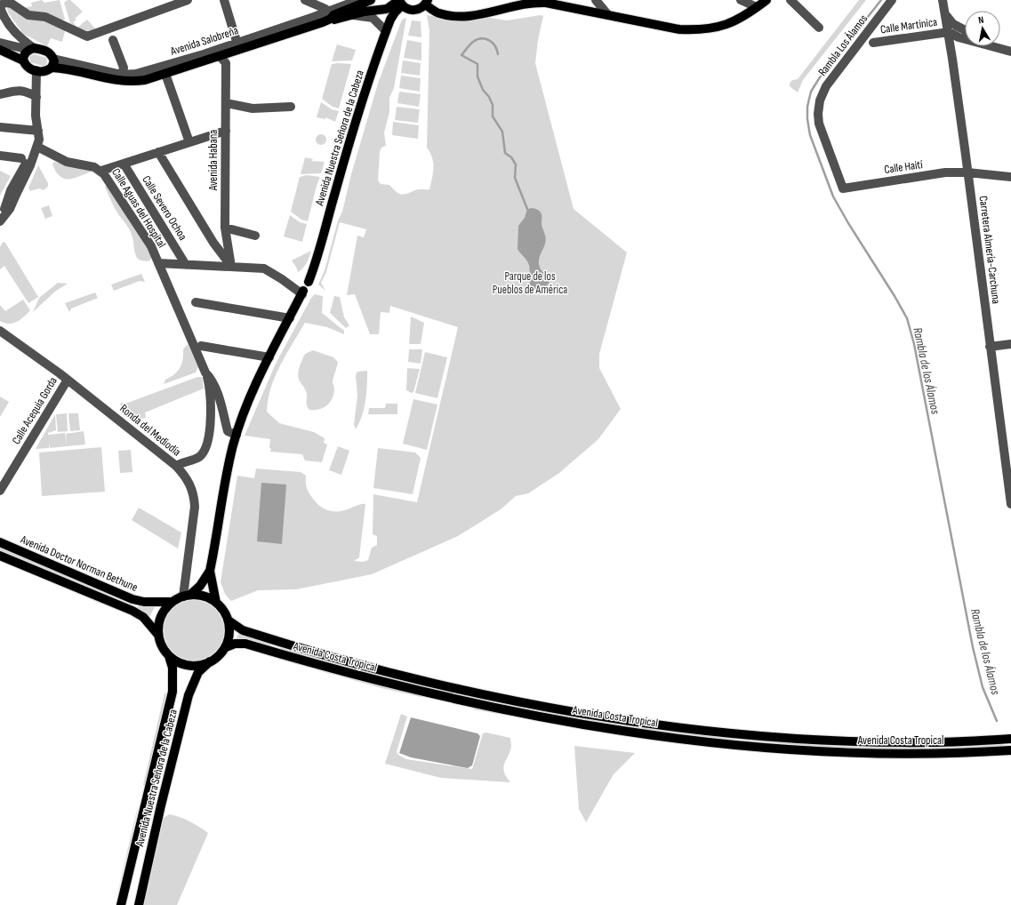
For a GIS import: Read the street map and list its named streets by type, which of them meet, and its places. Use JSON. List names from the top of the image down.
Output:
{
  "streets": {
    "main road": [
      "Avenida Salobreña",
      "Avenida Nuestra Señora de la Cabeza",
      "Avenida Doctor Norman Bethune",
      "Avenida Costa Tropical"
    ],
    "street": [
      "Calle Martinica",
      "Rambla Los Álamos",
      "Avenida Habana",
      "Calle Haití",
      "Calle Aguas del Hospital",
      "Calle Severo Ochoa",
      "Carretera Almería-Carchuna",
      "Calle Acequia Gorda",
      "Ronda del Mediodía"
    ]
  },
  "crossings": [
    ["Calle Martinica", "Carretera Almería-Carchuna"],
    ["Avenida Salobreña", "Avenida Nuestra Señora de la Cabeza"],
    ["Avenida Salobreña", "Avenida Habana"],
    ["Rambla Los Álamos", "Calle Haití"],
    ["Avenida Nuestra Señora de la Cabeza", "Ronda del Mediodía"],
    ["Avenida Nuestra Señora de la Cabeza", "Avenida Doctor Norman Bethune"],
    ["Avenida Nuestra Señora de la Cabeza", "Avenida Costa Tropical"],
    ["Calle Haití", "Carretera Almería-Carchuna"],
    ["Calle Aguas del Hospital", "Ronda del Mediodía"],
    ["Calle Acequia Gorda", "Ronda del Mediodía"],
    ["Ronda del Mediodía", "Avenida Doctor Norman Bethune"],
    ["Ronda del Mediodía", "Avenida Costa Tropical"],
    ["Avenida Doctor Norman Bethune", "Avenida Costa Tropical"]
  ],
  "water": ["Rambla de los Álamos"],
  "parks": ["Parque de los Pueblos de América"],
  "north": "top"
}
